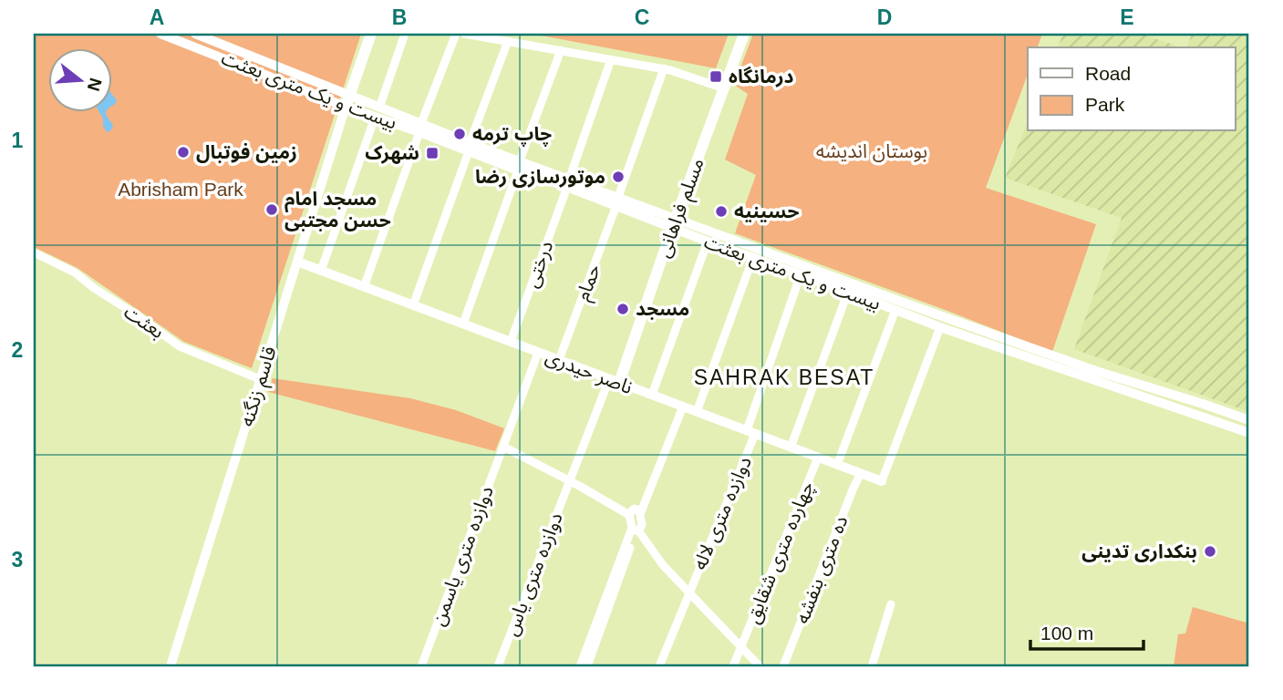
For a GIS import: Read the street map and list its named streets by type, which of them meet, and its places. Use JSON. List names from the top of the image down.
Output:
{
  "streets": {
    "main road": ["مسلم فراهانی"],
    "street": [
      "بیست و یک متری بعثت",
      "درختی",
      "حمام",
      "بعثت",
      "ناصر حیدری",
      "قاسم زنگنه",
      "دوازده متری لاله",
      "چهارده متری شقایق",
      "دوازده متری یاسمن",
      "ده متری بنفشه",
      "دوازده متری یاس"
    ]
  },
  "crossings": [
    ["بیست و یک متری بعثت", "مسلم فراهانی"],
    ["بیست و یک متری بعثت", "درختی"],
    ["بیست و یک متری بعثت", "حمام"],
    ["بیست و یک متری بعثت", "قاسم زنگنه"],
    ["بیست و یک متری بعثت", "دوازده متری لاله"],
    ["مسلم فراهانی", "ناصر حیدری"],
    ["مسلم فراهانی", "دوازده متری یاس"],
    ["درختی", "ناصر حیدری"],
    ["حمام", "ناصر حیدری"],
    ["بعثت", "قاسم زنگنه"],
    ["ناصر حیدری", "قاسم زنگنه"],
    ["ناصر حیدری", "دوازده متری لاله"],
    ["ناصر حیدری", "چهارده متری شقایق"],
    ["ناصر حیدری", "دوازده متری یاسمن"],
    ["ناصر حیدری", "ده متری بنفشه"],
    ["ناصر حیدری", "دوازده متری یاس"]
  ],
  "districts": ["SAHRAK BESAT"],
  "parks": ["بوستان اندیشه", "Abrisham Park"],
  "places": {
    "transit": ["درمانگاه", "شهرک"],
    "other": [
      "چاپ ترمه",
      "زمین فوتبال",
      "موتورسازی رضا",
      "مسجد امام حسن مجتبی",
      "حسینیه",
      "مسجد",
      "بنکداری تدینی"
    ]
  },
  "legend": ["Road", "Park"],
  "scale_bar": "100 m",
  "north": "right",
  "grid": {
    "columns": [
      "A",
      "B",
      "C",
      "D",
      "E"
    ],
    "rows": ["1", "2", "3"]
  }
}
